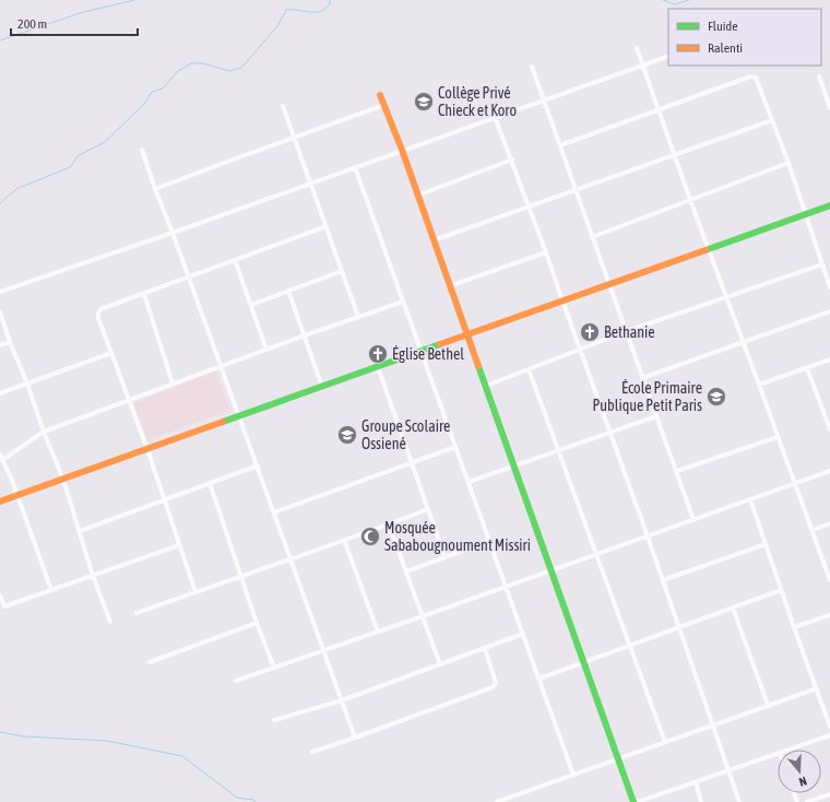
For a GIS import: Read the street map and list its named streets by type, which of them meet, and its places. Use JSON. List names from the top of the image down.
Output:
{
  "places": {
    "school or university": ["Collège Privé Chieck et Koro", "École Primaire Publique Petit Paris", "Groupe Scolaire Ossiené"],
    "church": ["Bethanie", "Église Bethel"],
    "mosque": ["Mosquée Sababougnoument Missiri"]
  },
  "legend": ["Fluide", "Ralenti"],
  "scale_bar": "200 m",
  "north": "bottom"
}
